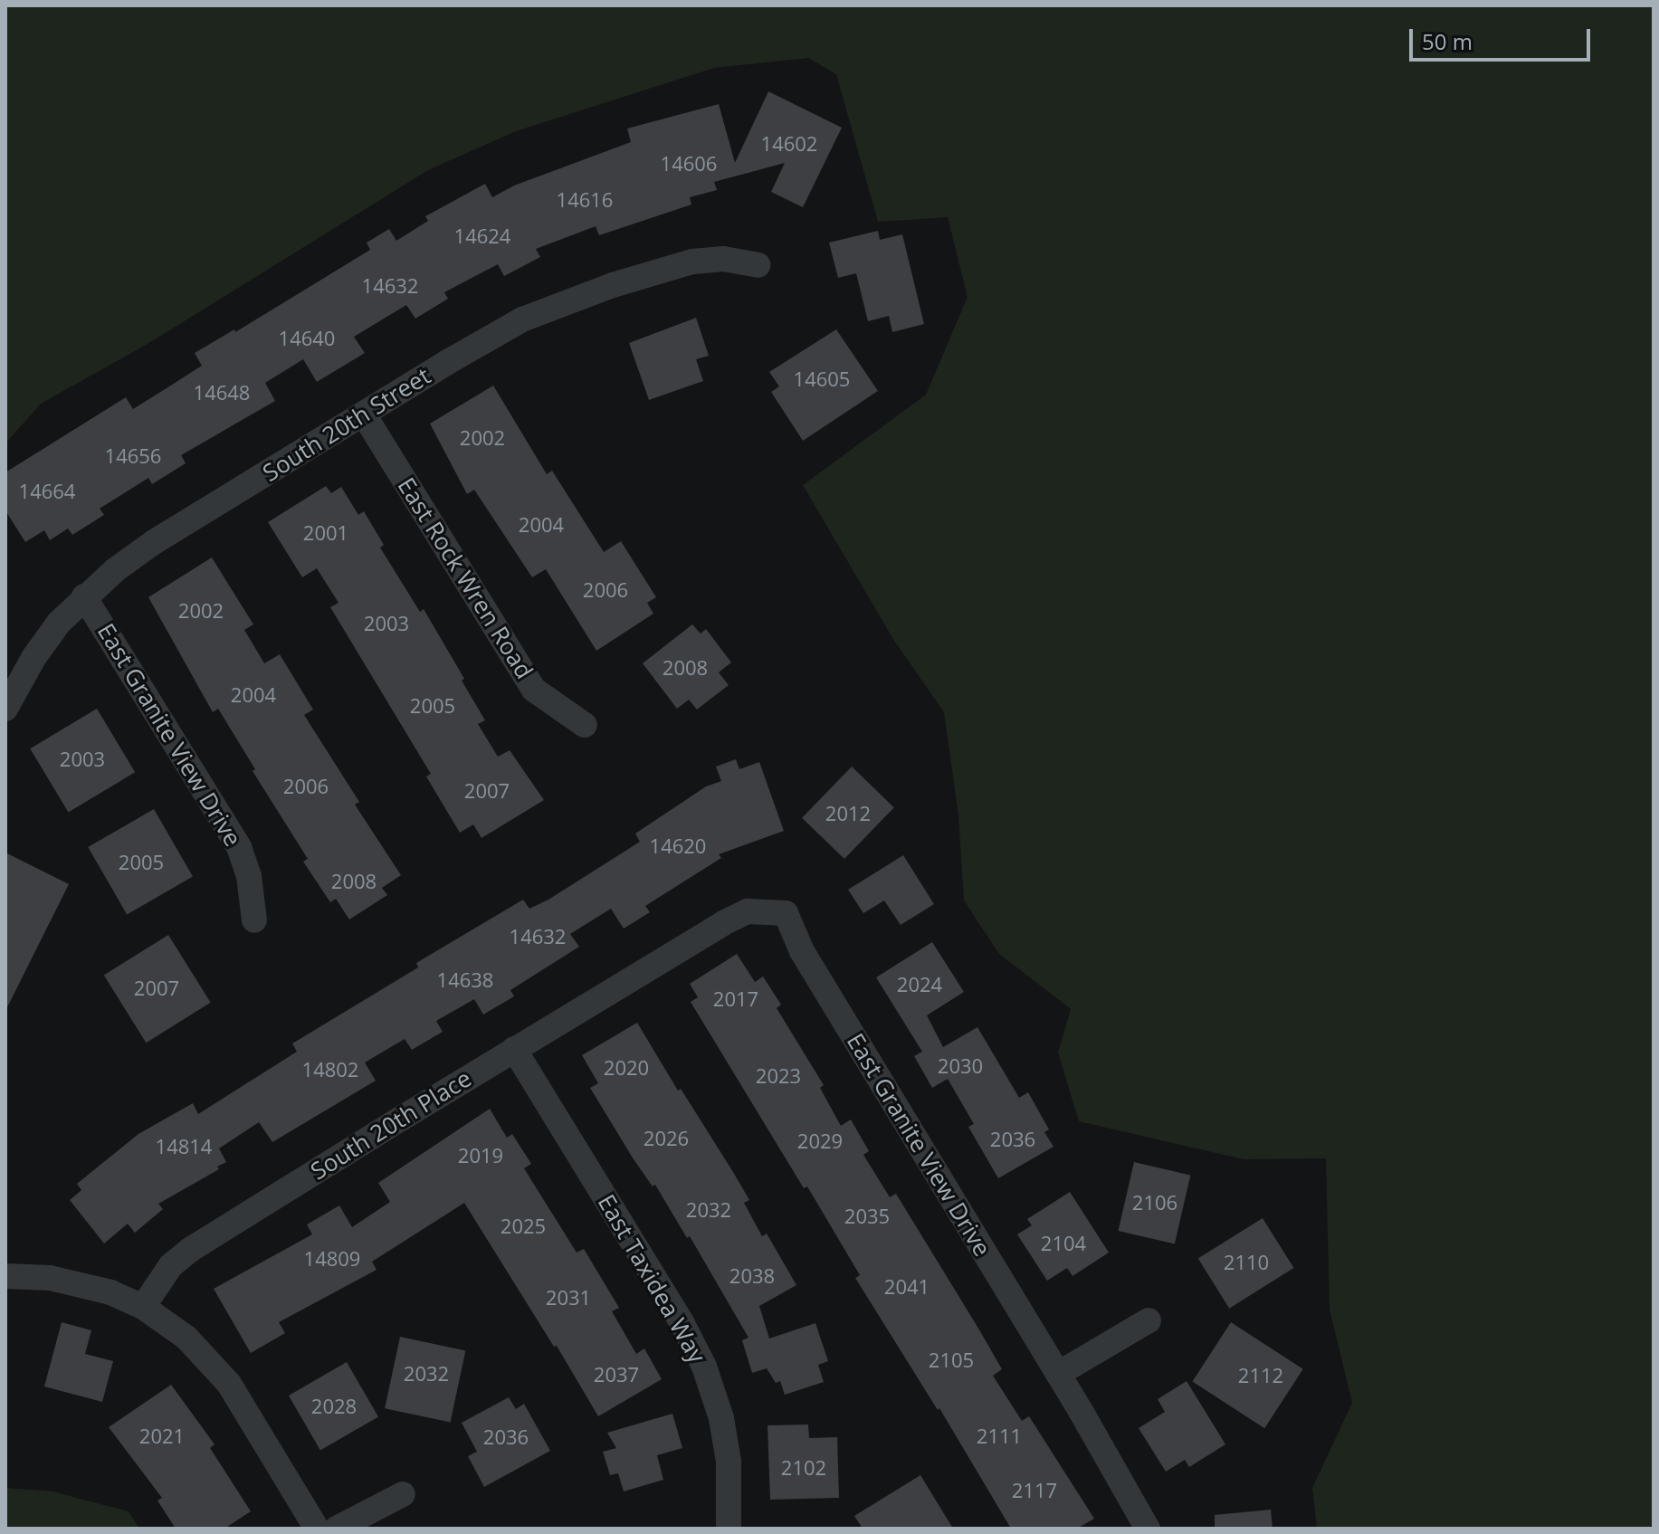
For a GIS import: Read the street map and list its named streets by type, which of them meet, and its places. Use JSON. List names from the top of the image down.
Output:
{
  "streets": {
    "street": [
      "South 20th Street",
      "East Rock Wren Road",
      "East Granite View Drive",
      "South 20th Place",
      "East Taxidea Way"
    ]
  },
  "crossings": [
    ["South 20th Street", "East Rock Wren Road"],
    ["South 20th Street", "East Granite View Drive"],
    ["East Granite View Drive", "South 20th Place"],
    ["South 20th Place", "East Taxidea Way"]
  ],
  "house_numbers": [
    "14602",
    "14606",
    "14616",
    "14624",
    "14632",
    "14640",
    "14605",
    "14648",
    "2002",
    "14656",
    "14664",
    "2004",
    "2001",
    "2006",
    "2002",
    "2003",
    "2008",
    "2004",
    "2005",
    "2003",
    "2006",
    "2007",
    "2012",
    "14620",
    "2005",
    "2008",
    "14632",
    "14638",
    "2024",
    "2007",
    "2017",
    "2030",
    "2020",
    "14802",
    "2023",
    "2026",
    "2036",
    "2029",
    "14814",
    "2019",
    "2106",
    "2032",
    "2035",
    "2025",
    "2104",
    "14809",
    "2110",
    "2038",
    "2041",
    "2031",
    "2105",
    "2032",
    "2037",
    "2112",
    "2028",
    "2021",
    "2111",
    "2036",
    "2102",
    "2117"
  ],
  "scale_bar": "50 m"
}
